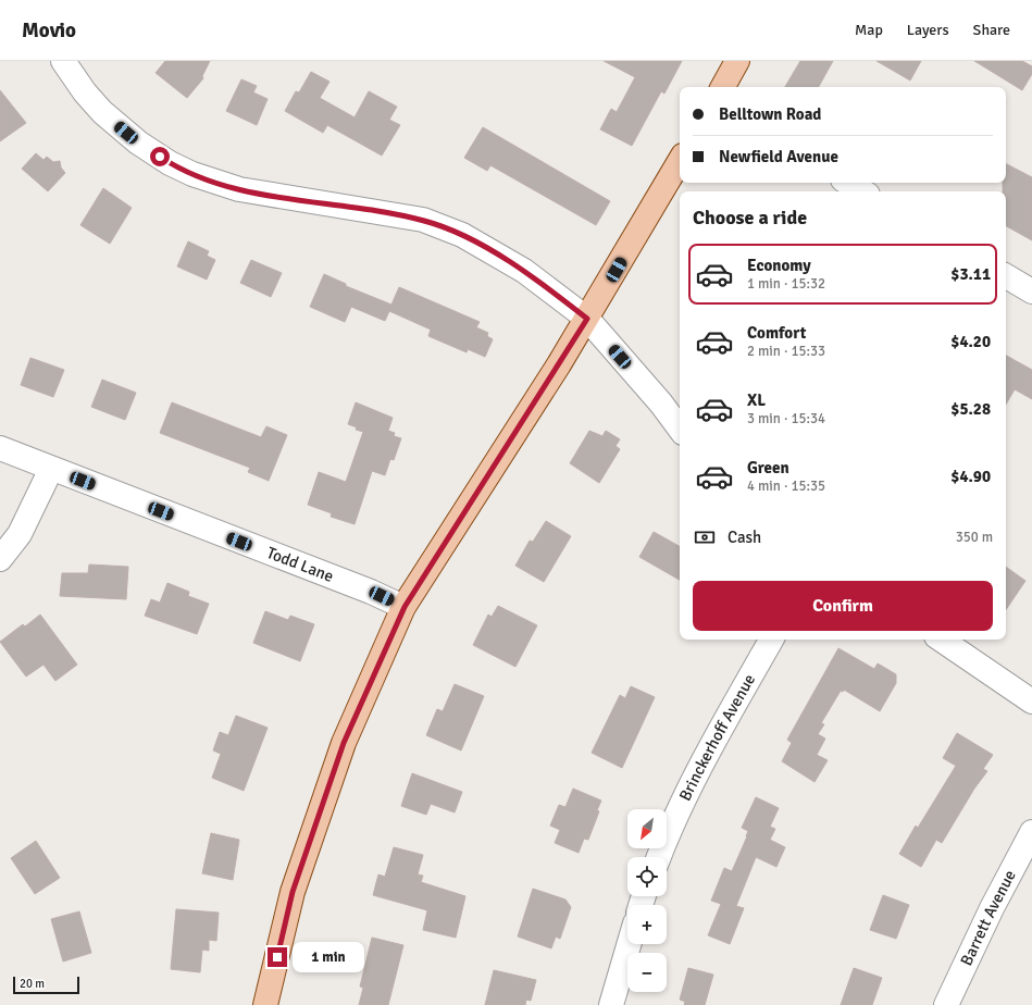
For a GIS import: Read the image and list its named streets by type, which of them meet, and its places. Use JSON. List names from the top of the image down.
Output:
{
  "streets": {
    "street": ["Todd Lane", "Brinckerhoff Avenue", "Barrett Avenue"]
  },
  "scale_bar": "20 m",
  "north": "bottom left",
  "page": {
    "header": "Movio",
    "nav": ["Map", "Layers", "Share"],
    "banner": ["Belltown Road", "Newfield Avenue"],
    "heading": "Choose a ride",
    "list": [
      {
        "name": "Economy",
        "note": "1 min · 15:32",
        "value": "$3.11"
      },
      {
        "name": "Comfort",
        "note": "2 min · 15:33",
        "value": "$4.20"
      },
      {
        "name": "XL",
        "note": "3 min · 15:34",
        "value": "$5.28"
      },
      {
        "name": "Green",
        "note": "4 min · 15:35",
        "value": "$4.90"
      }
    ],
    "pay": ["Cash", "350 m"],
    "buttons": "Confirm",
    "map_buttons": ["+", "−"],
    "bubble": "1 min",
    "scale": "20 m"
  }
}
